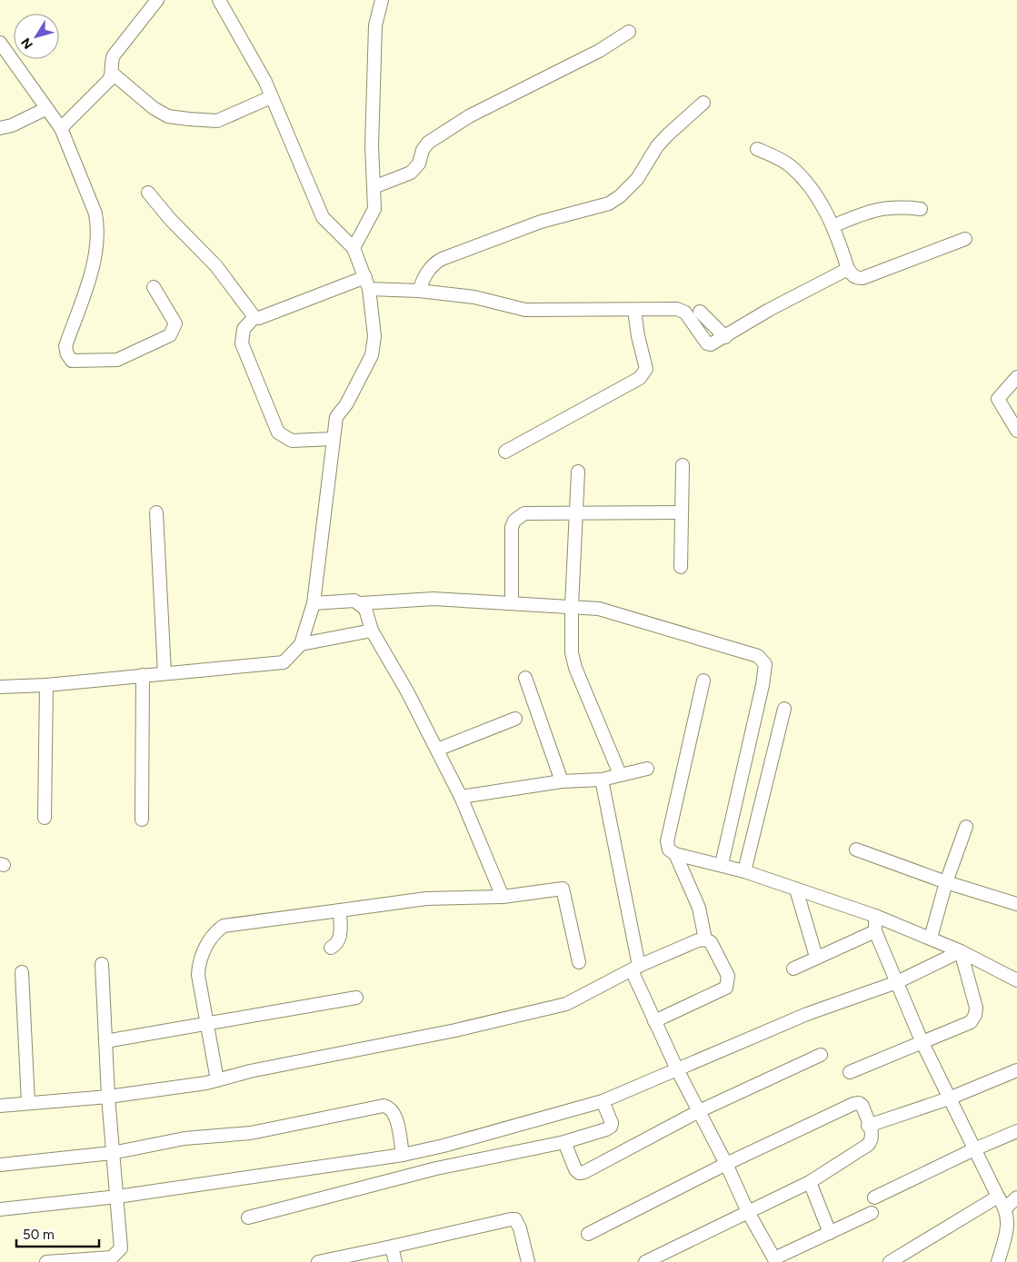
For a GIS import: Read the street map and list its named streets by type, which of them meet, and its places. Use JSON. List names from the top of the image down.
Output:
{
  "scale_bar": "50 m",
  "north": "bottom left"
}
